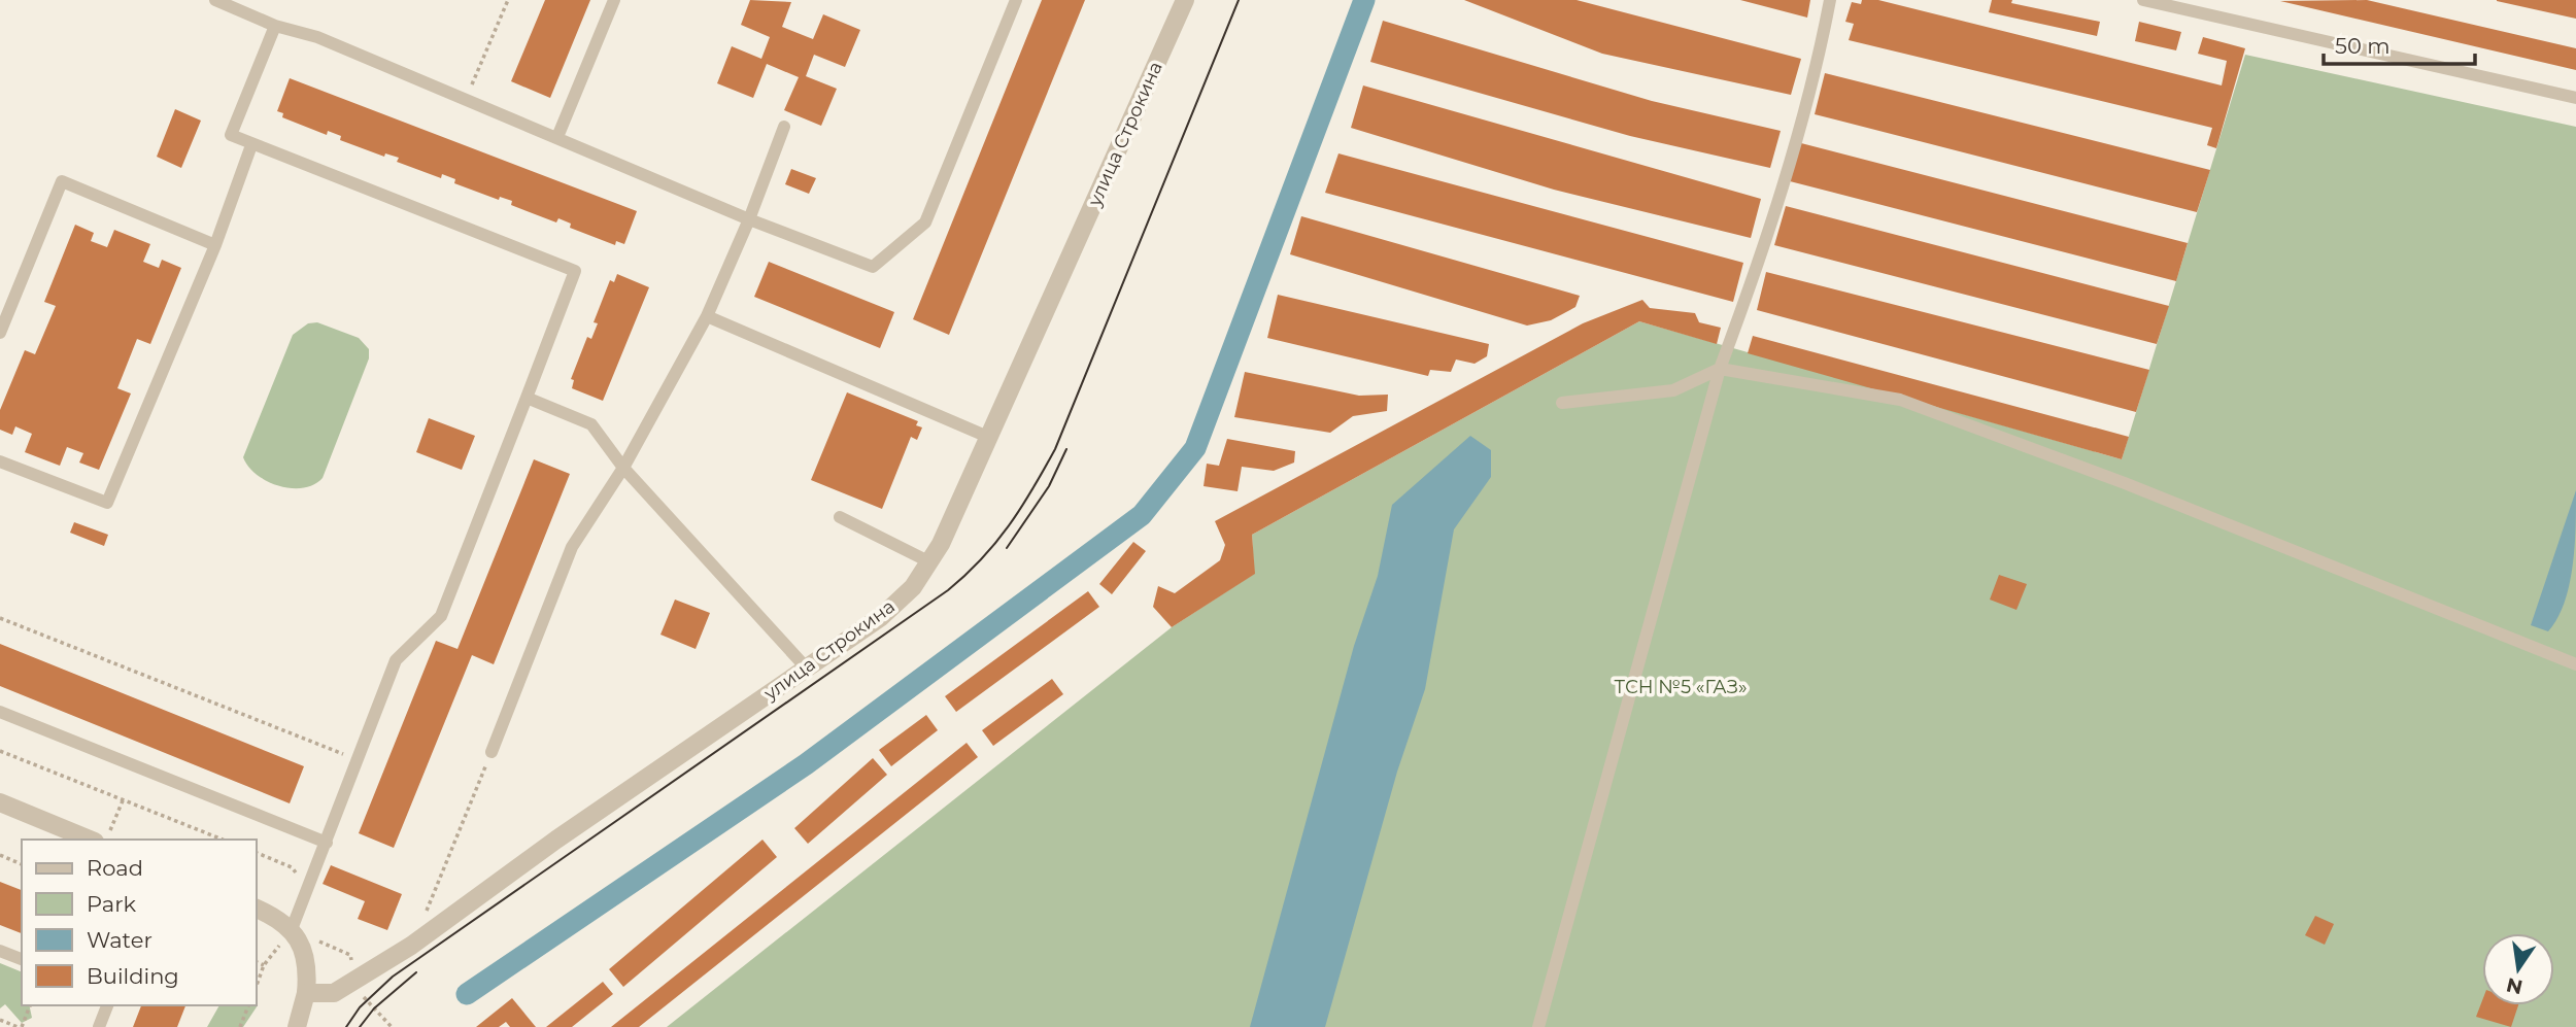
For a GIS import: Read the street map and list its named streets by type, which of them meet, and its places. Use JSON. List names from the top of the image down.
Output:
{
  "streets": {
    "street": ["улица Строкина"]
  },
  "parks": ["ТСН №5 «ГАЗ»"],
  "legend": [
    "Road",
    "Park",
    "Water",
    "Building"
  ],
  "scale_bar": "50 m",
  "north": "bottom"
}
